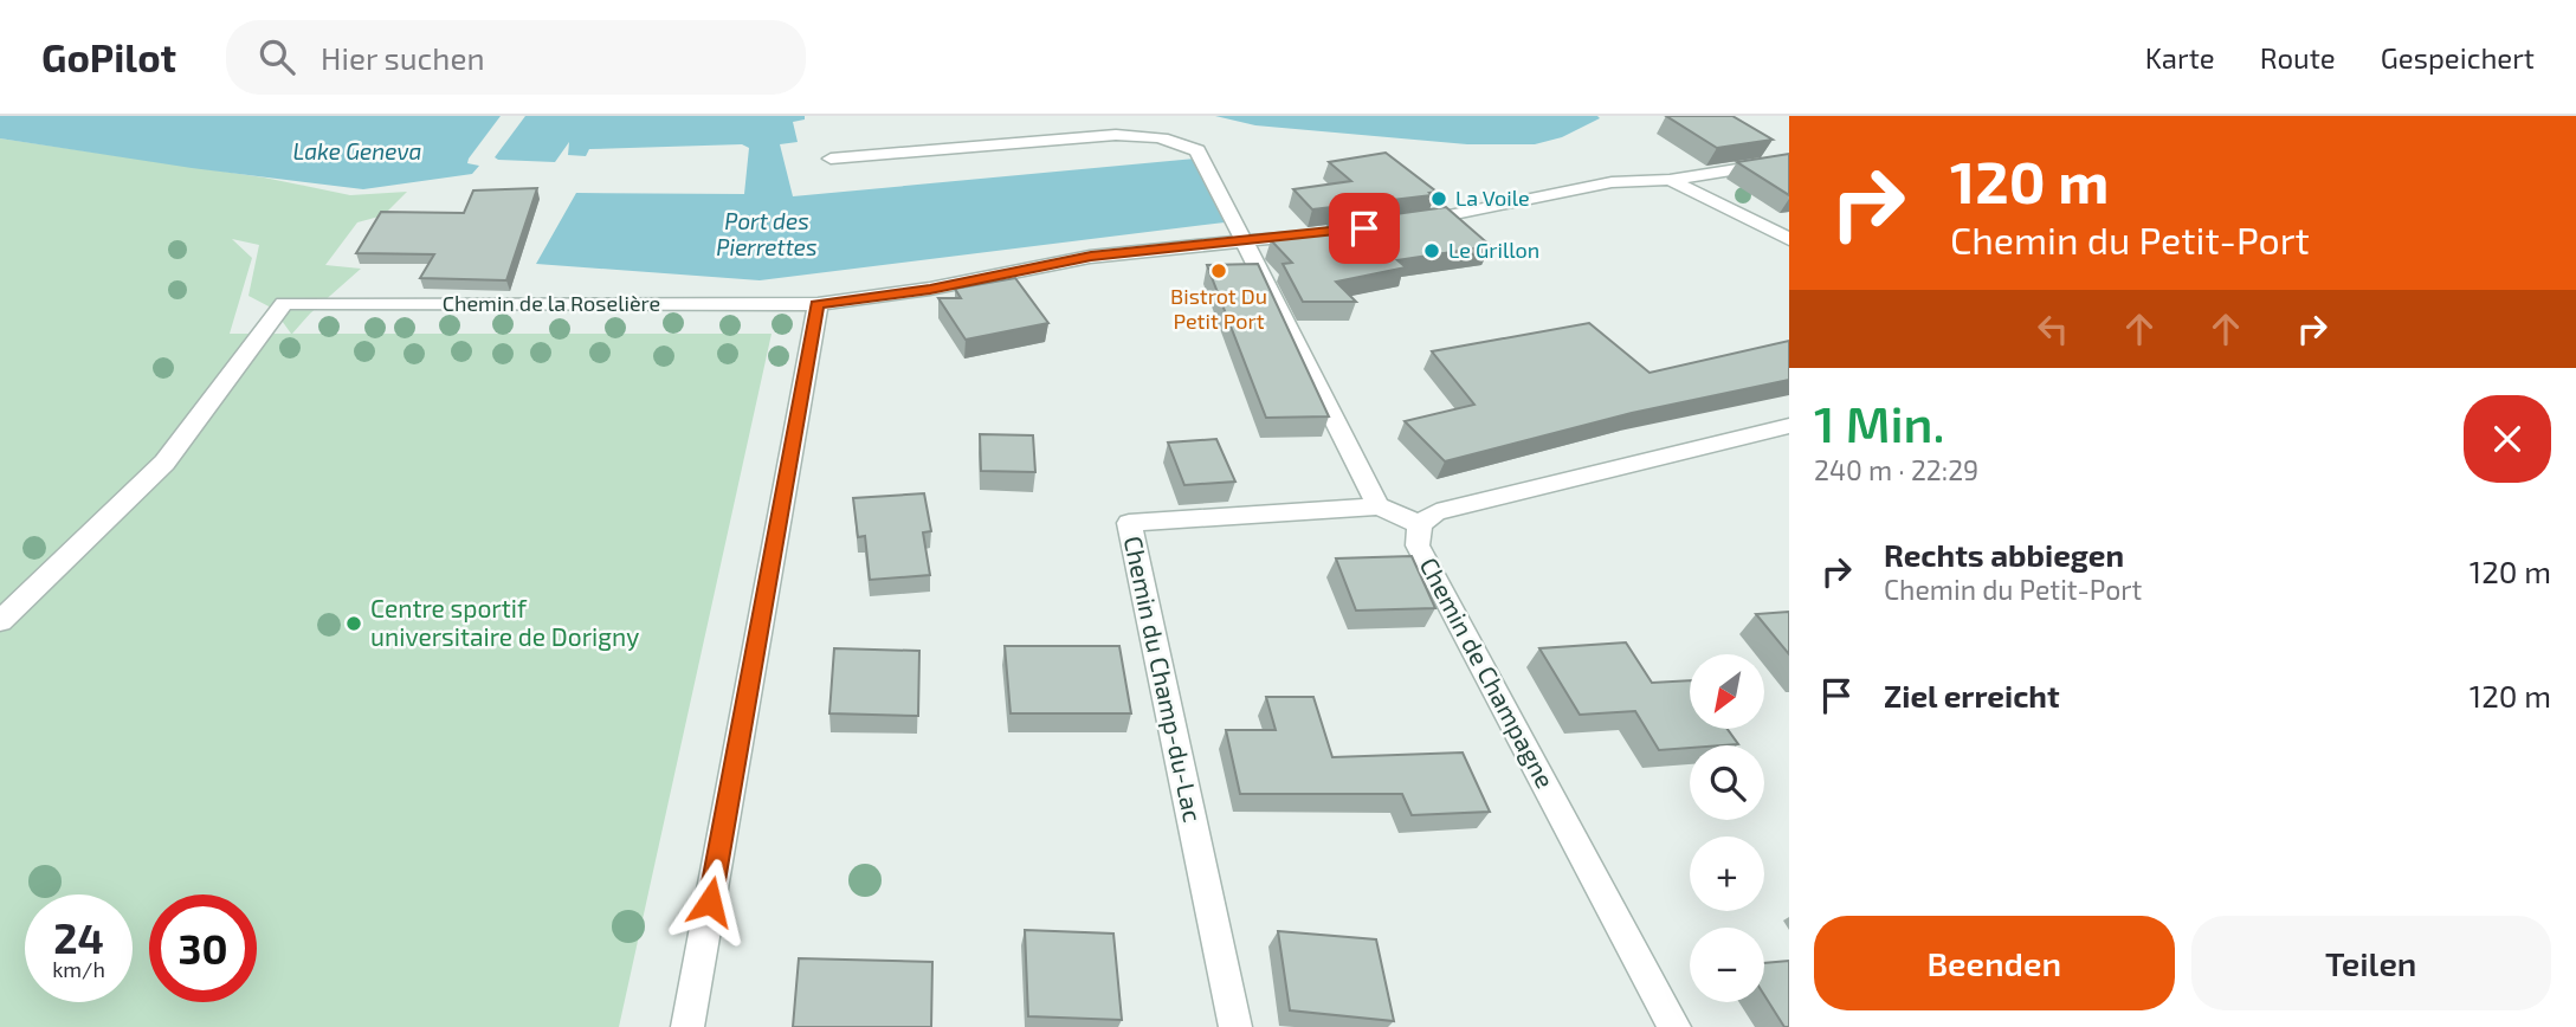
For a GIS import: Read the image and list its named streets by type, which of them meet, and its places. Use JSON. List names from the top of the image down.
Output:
{
  "streets": {
    "street": ["Chemin de la Roselière", "Chemin de Champagne", "Chemin du Champ-du-Lac"]
  },
  "crossings": [
    ["Chemin de Champagne", "Chemin du Champ-du-Lac"]
  ],
  "water": ["Lake Geneva", "Port des Pierrettes"],
  "places": [
    "La Voile",
    "Le Grillon",
    "Bistrot Du Petit Port",
    "Centre sportif universitaire de Dorigny"
  ],
  "north": "bottom left",
  "page": {
    "header": "GoPilot",
    "search": "Hier suchen",
    "nav": ["Karte", "Route", "Gespeichert"],
    "turn": ["120 m", "Chemin du Petit-Port"],
    "heading": ["1 Min.", "240 m · 22:29"],
    "list": [
      {
        "name": "Rechts abbiegen",
        "note": "Chemin du Petit-Port",
        "value": "120 m"
      },
      {
        "name": "Ziel erreicht",
        "value": "120 m"
      }
    ],
    "map_buttons": ["+", "−"],
    "speed": "24 km/h",
    "limit": "30",
    "buttons": ["Beenden", "Teilen"]
  }
}
